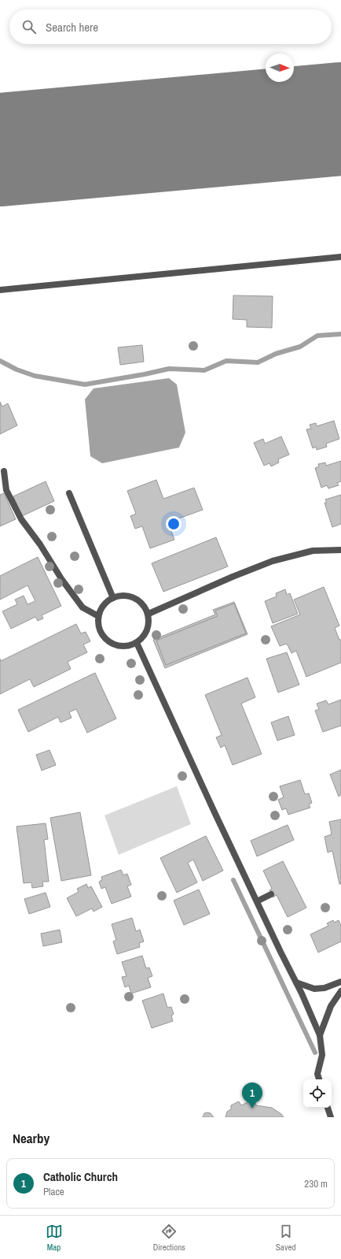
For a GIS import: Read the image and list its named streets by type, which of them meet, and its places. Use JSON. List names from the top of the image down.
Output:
{
  "north": "right",
  "page": {
    "search": "Search here",
    "pins": "1",
    "heading": "Nearby",
    "list": [
      {
        "mark": "1",
        "name": "Catholic Church",
        "note": "Place",
        "value": "230 m"
      }
    ],
    "nav": ["Map", "Directions", "Saved"]
  }
}
